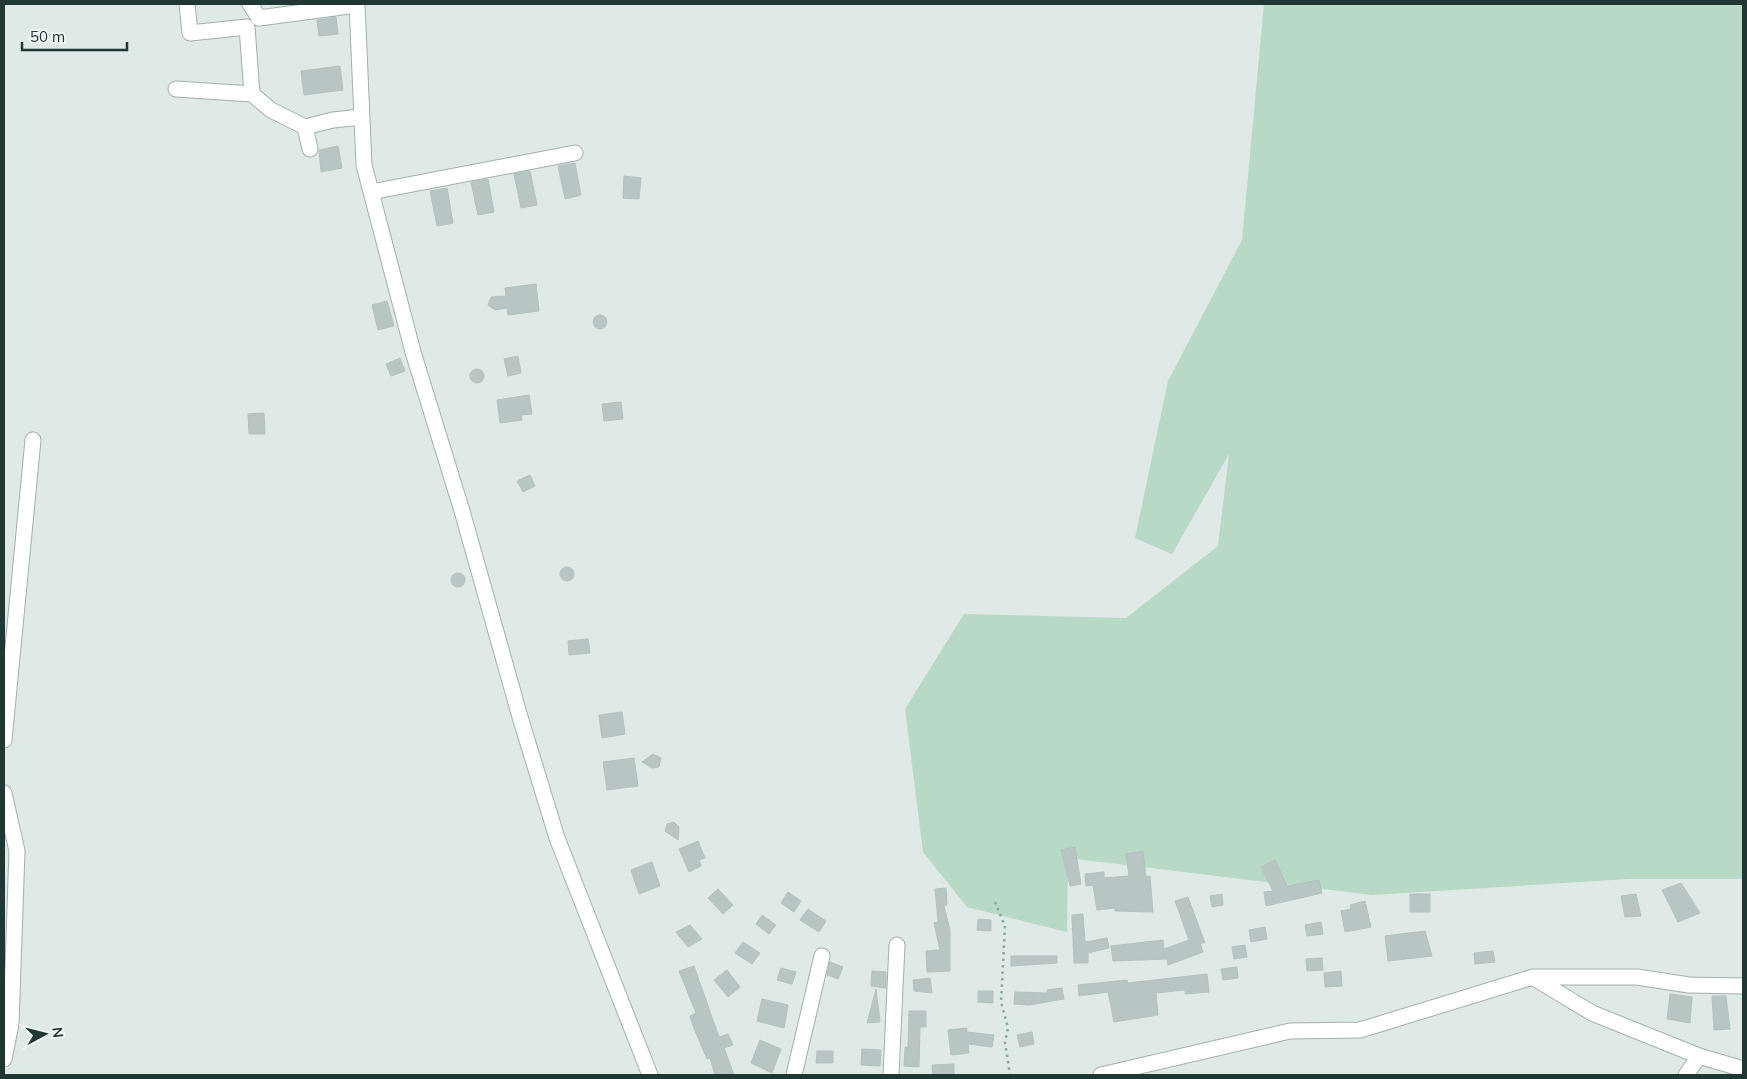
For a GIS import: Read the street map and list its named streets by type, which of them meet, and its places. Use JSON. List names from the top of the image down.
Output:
{
  "scale_bar": "50 m",
  "north": "right"
}
